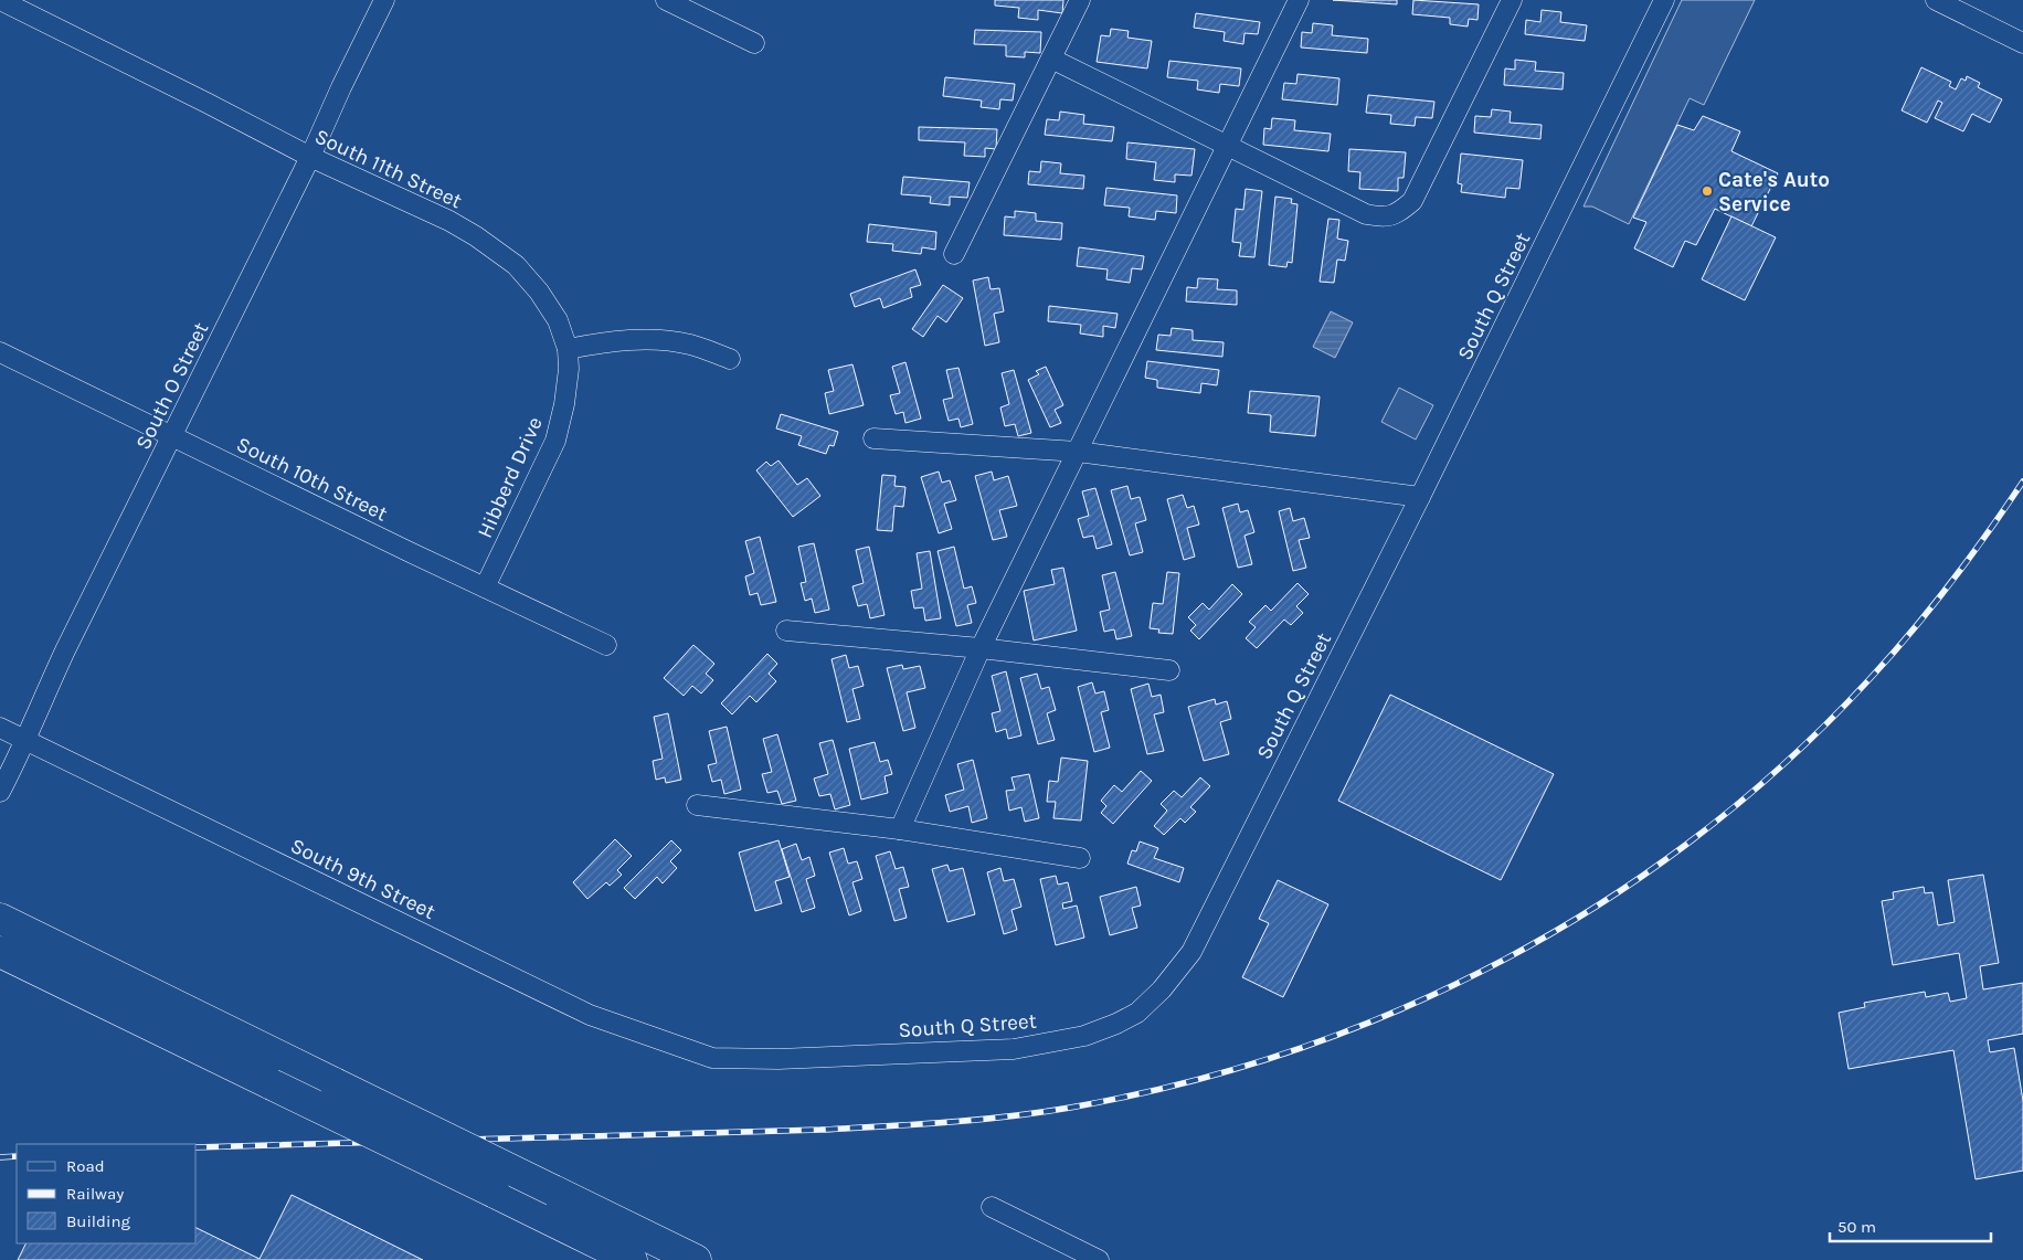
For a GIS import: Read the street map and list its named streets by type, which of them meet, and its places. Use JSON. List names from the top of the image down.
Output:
{
  "streets": {
    "street": [
      "South 11th Street",
      "South Q Street",
      "South O Street",
      "Hibberd Drive",
      "South 10th Street",
      "South 9th Street"
    ]
  },
  "crossings": [
    ["South 11th Street", "South O Street"],
    ["South 11th Street", "Hibberd Drive"],
    ["South Q Street", "South 9th Street"],
    ["South O Street", "South 10th Street"],
    ["South O Street", "South 9th Street"],
    ["Hibberd Drive", "South 10th Street"]
  ],
  "places": ["Cate's Auto Service"],
  "legend": ["Road", "Railway", "Building"],
  "scale_bar": "50 m"
}
